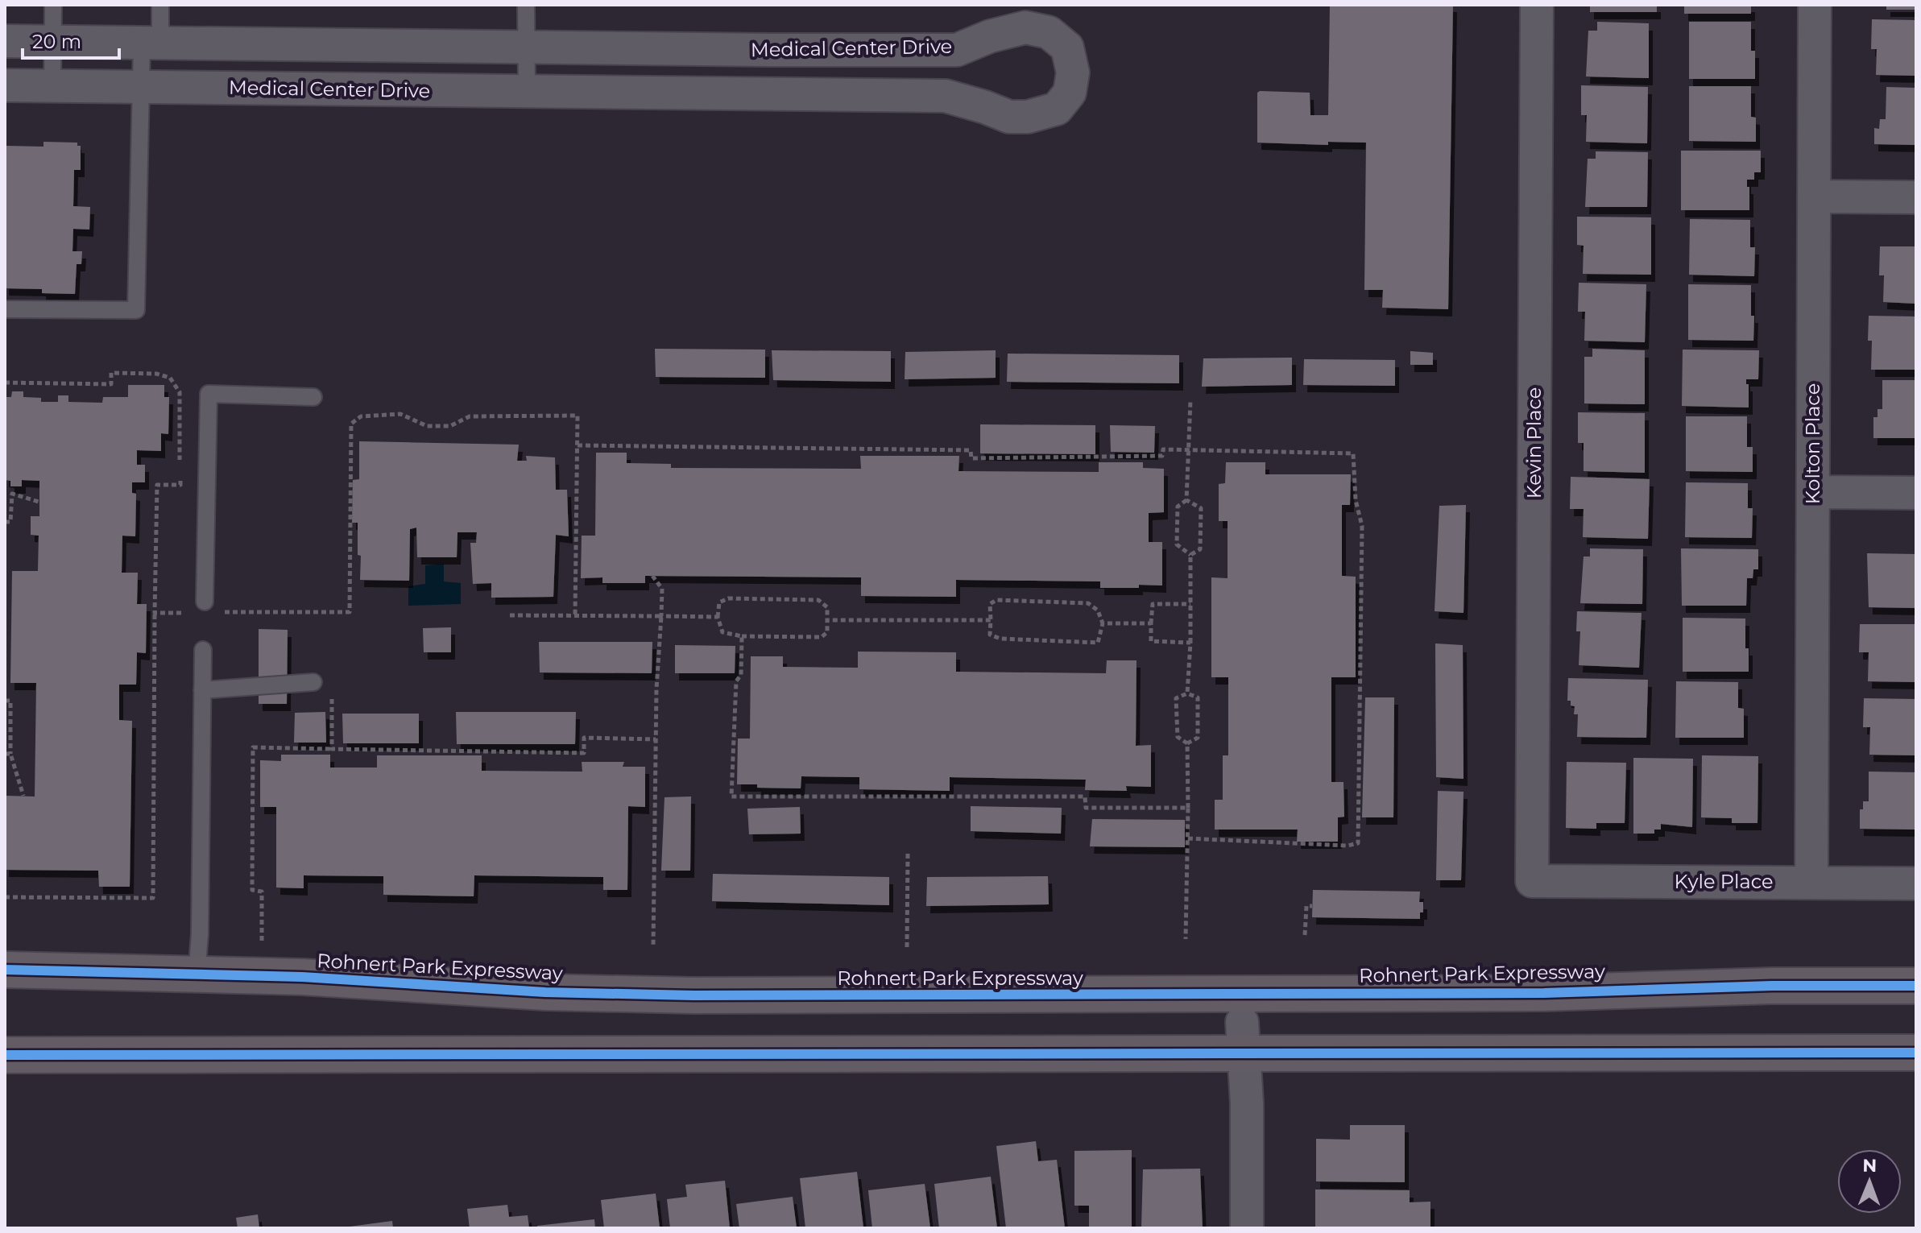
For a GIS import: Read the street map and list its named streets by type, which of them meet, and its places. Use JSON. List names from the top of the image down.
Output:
{
  "streets": {
    "main road": ["Rohnert Park Expressway"],
    "street": [
      "Medical Center Drive",
      "Kevin Place",
      "Kolton Place",
      "Kyle Place"
    ]
  },
  "crossings": [
    ["Kevin Place", "Kyle Place"],
    ["Kolton Place", "Kyle Place"]
  ],
  "scale_bar": "20 m",
  "north": "top"
}
